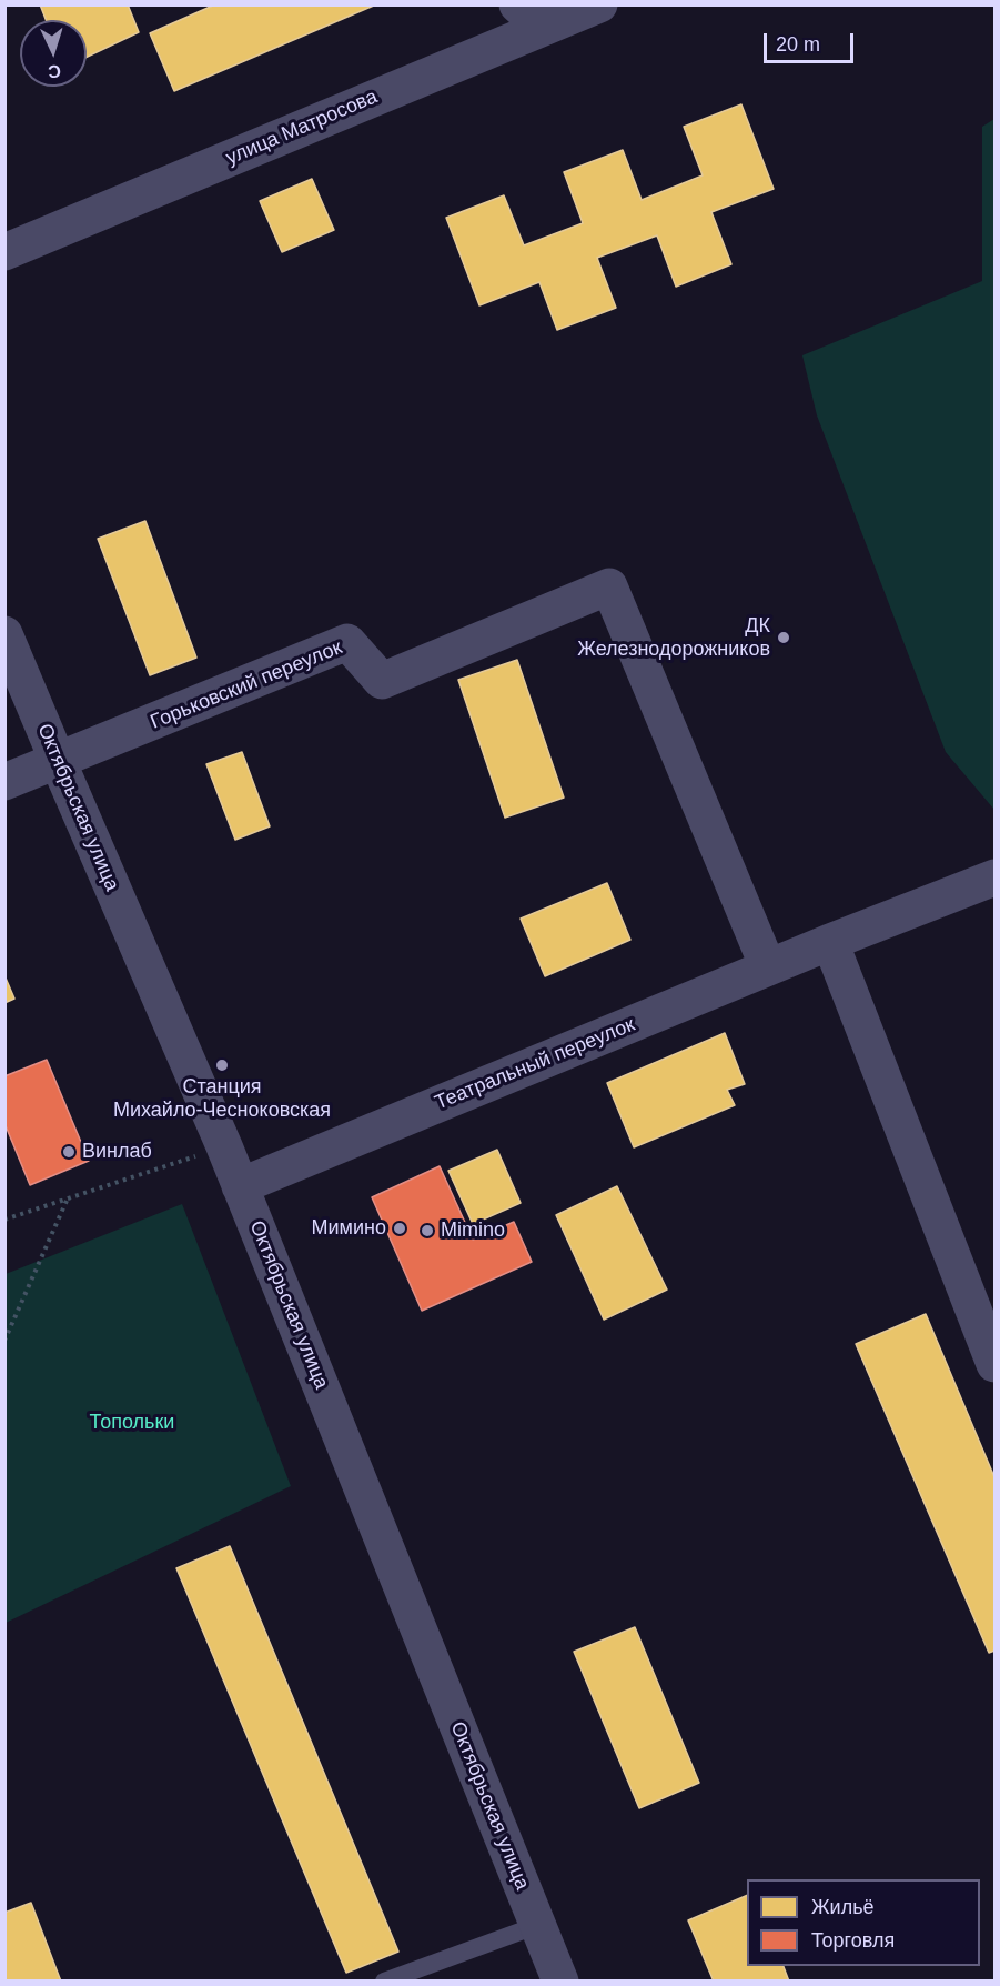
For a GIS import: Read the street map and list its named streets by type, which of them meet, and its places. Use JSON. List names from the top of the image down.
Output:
{
  "streets": {
    "street": [
      "улица Матросова",
      "Горьковский переулок",
      "Октябрьская улица",
      "Театральный переулок"
    ]
  },
  "crossings": [
    ["Горьковский переулок", "Октябрьская улица"],
    ["Горьковский переулок", "Театральный переулок"],
    ["Октябрьская улица", "Театральный переулок"]
  ],
  "parks": ["Топольки"],
  "places": [
    "ДК Железнодорожников",
    "Станция Михайло-Чесноковская",
    "Винлаб",
    "Мимино",
    "Mimino"
  ],
  "legend": ["Жильё", "Торговля"],
  "scale_bar": "20 m",
  "north": "bottom"
}
